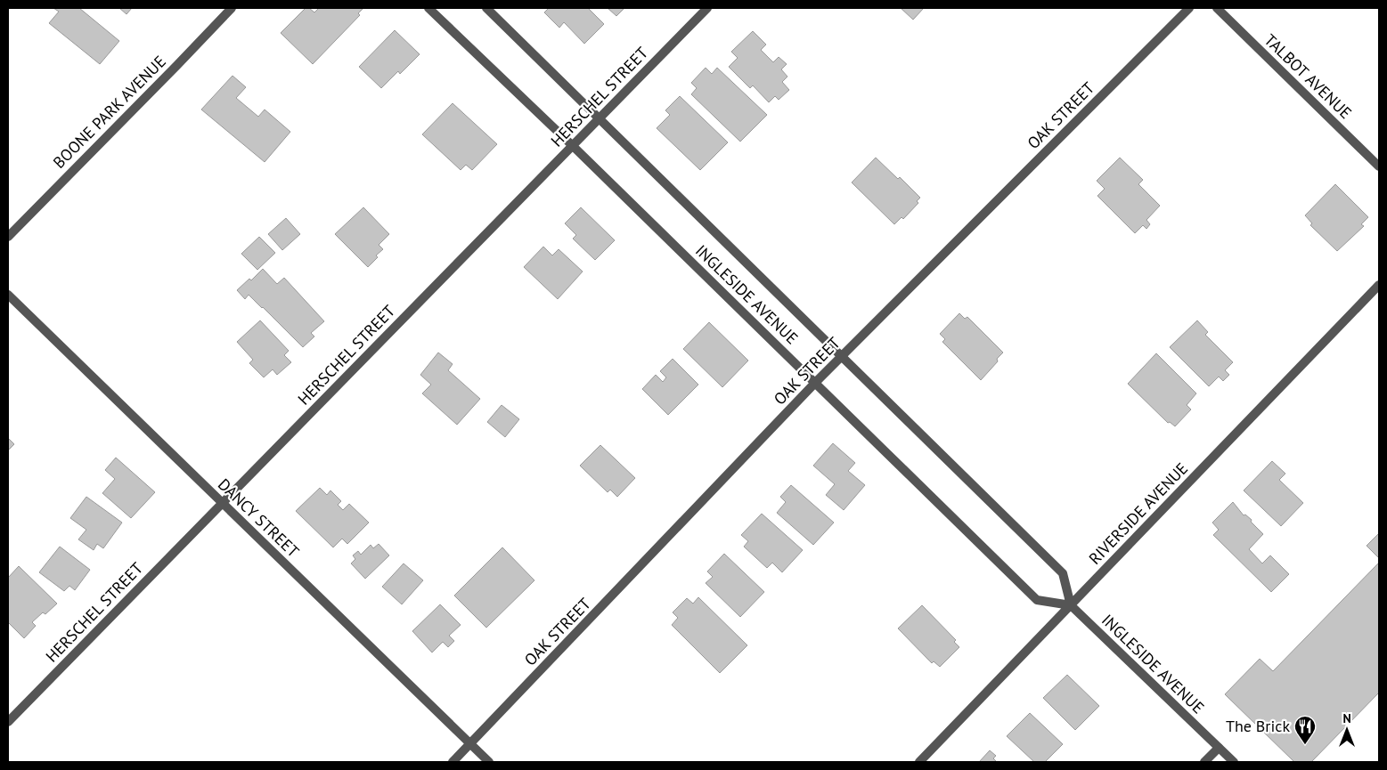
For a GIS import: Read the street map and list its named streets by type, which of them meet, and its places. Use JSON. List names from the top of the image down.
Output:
{
  "streets": {
    "street": [
      "TALBOT AVENUE",
      "HERSCHEL STREET",
      "BOONE PARK AVENUE",
      "OAK STREET",
      "INGLESIDE AVENUE",
      "RIVERSIDE AVENUE",
      "DANCY STREET"
    ]
  },
  "crossings": [
    ["HERSCHEL STREET", "INGLESIDE AVENUE"],
    ["HERSCHEL STREET", "DANCY STREET"],
    ["OAK STREET", "INGLESIDE AVENUE"],
    ["OAK STREET", "DANCY STREET"],
    ["INGLESIDE AVENUE", "RIVERSIDE AVENUE"]
  ],
  "places": {
    "restaurant": ["The Brick"]
  },
  "north": "top"
}
